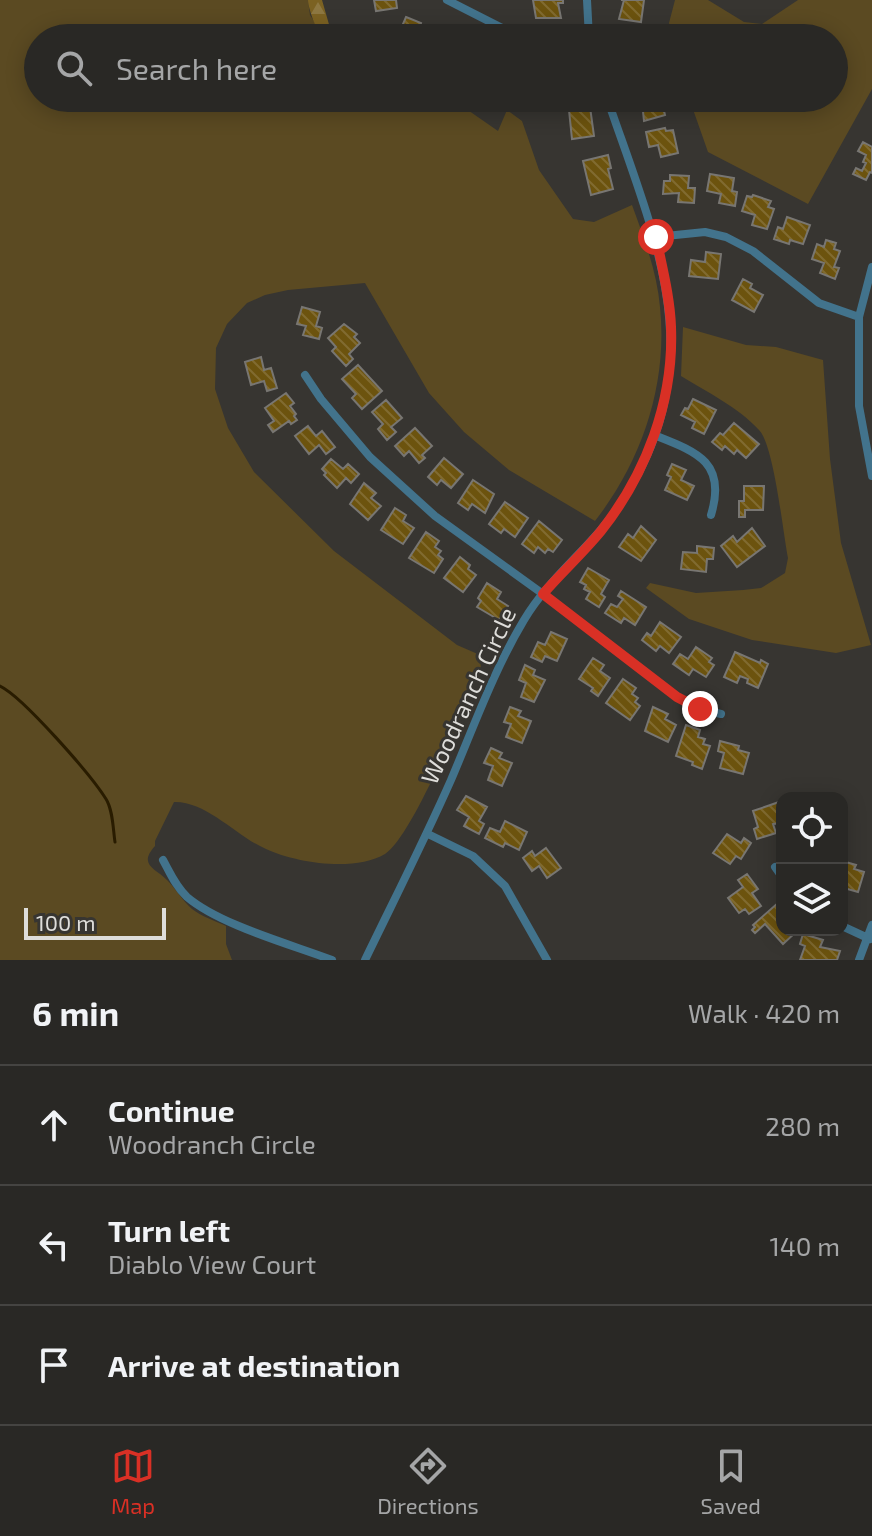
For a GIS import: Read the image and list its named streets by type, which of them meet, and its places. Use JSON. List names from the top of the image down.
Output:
{
  "streets": {
    "street": ["Woodranch Circle"]
  },
  "scale_bar": "100 m",
  "page": {
    "search": "Search here",
    "scale": "100 m",
    "heading": ["6 min", "Walk · 420 m"],
    "list": [
      ["Continue", "Woodranch Circle", "280 m"],
      ["Turn left", "Diablo View Court", "140 m"],
      "Arrive at destination"
    ],
    "nav": ["Map", "Directions", "Saved"]
  }
}
